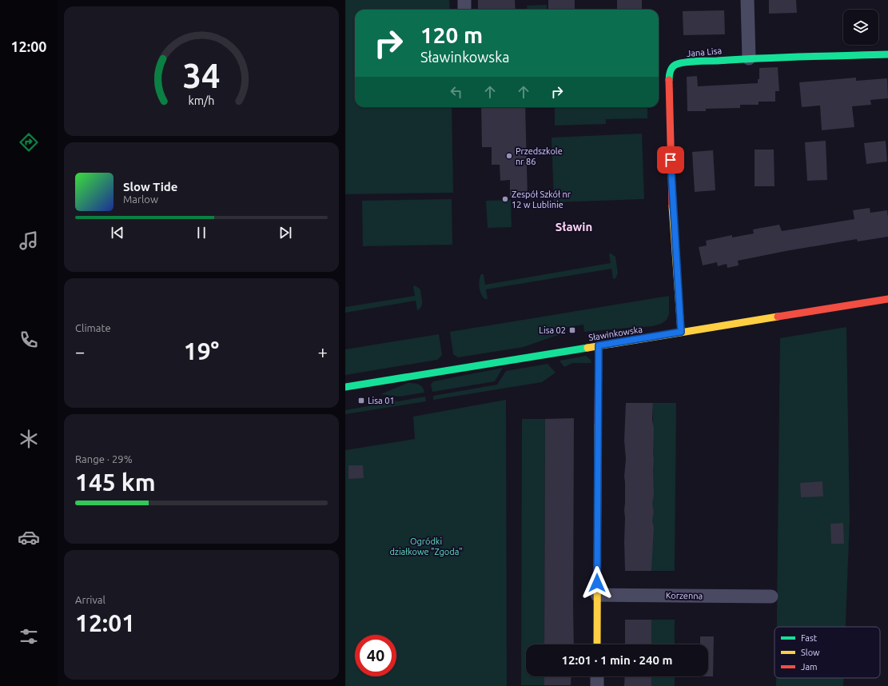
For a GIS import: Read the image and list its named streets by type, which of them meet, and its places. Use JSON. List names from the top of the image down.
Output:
{
  "streets": {
    "street": ["Jana Lisa", "Sławinkowska", "Korzenna"]
  },
  "crossings": [
    ["Jana Lisa", "Sławinkowska"]
  ],
  "districts": ["Sławin"],
  "parks": ["Ogródki działkowe \"Zgoda\""],
  "places": {
    "other": ["Przedszkole nr 86", "Zespół Szkół nr 12 w Lublinie"],
    "transit": ["Lisa 02", "Lisa 01"]
  },
  "legend": ["Fast", "Slow", "Jam"],
  "page": {
    "tabs": "12:00",
    "turn": ["120 m", "Sławinkowska"],
    "song": ["Slow Tide", "Marlow"],
    "tile": [
      "Climate",
      ["Range · 29%", "145 km"],
      ["Arrival", "12:01"]
    ],
    "heat": ["−", "19°", "+"],
    "limit": "40",
    "trip": "12:01 · 1 min · 240 m",
    "gauge": ["34", "km/h"]
  }
}
